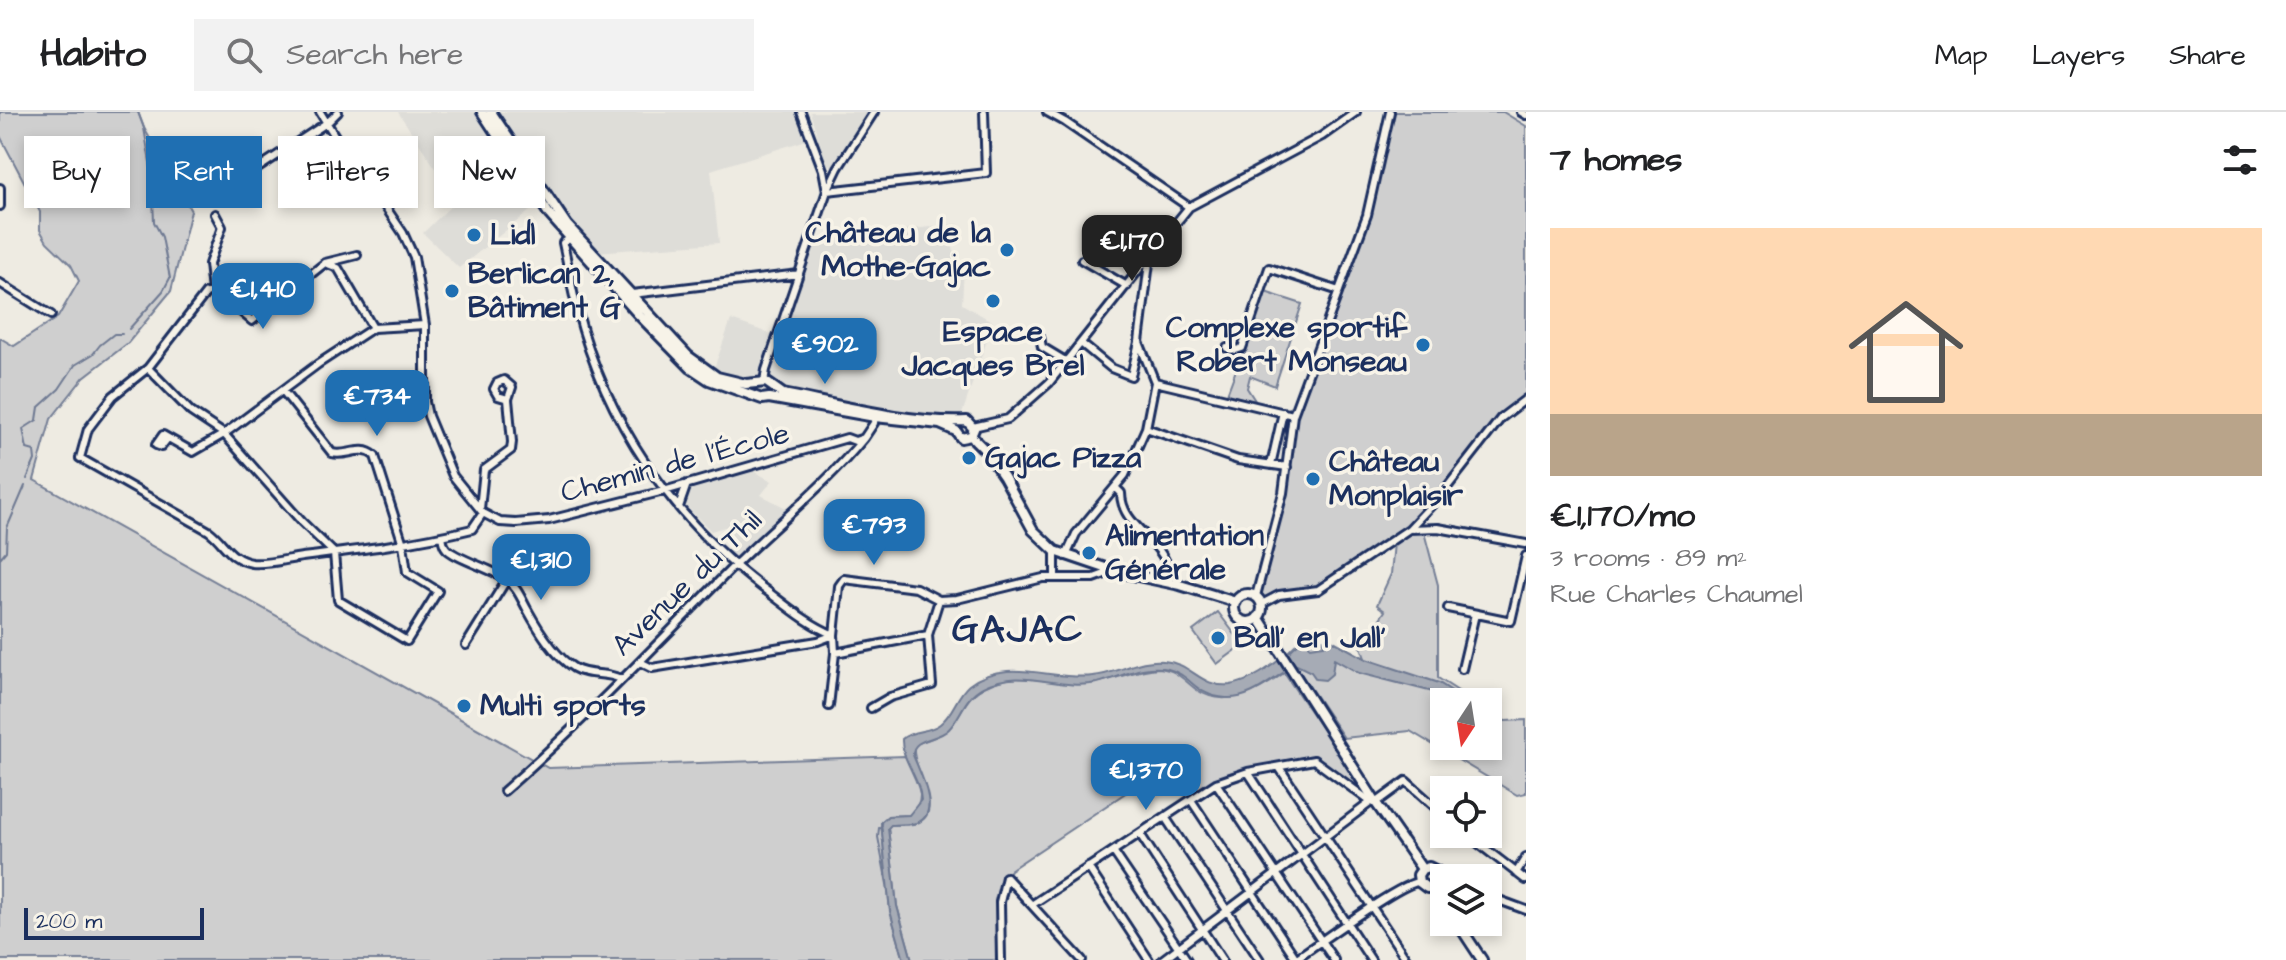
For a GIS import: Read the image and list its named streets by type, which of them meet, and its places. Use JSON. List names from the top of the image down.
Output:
{
  "streets": {
    "street": ["Chemin de l'École", "Avenue du Thil"]
  },
  "crossings": [
    ["Chemin de l'École", "Avenue du Thil"]
  ],
  "districts": ["GAJAC"],
  "places": [
    "Lidl",
    "Château de la Mothe-Gajac",
    "Berlican 2, Bâtiment G",
    "Espace Jacques Brel",
    "Complexe sportif Robert Monseau",
    "Gajac Pizza",
    "Château Monplaisir",
    "Alimentation Générale",
    "Ball' en Jall'",
    "Multi sports"
  ],
  "scale_bar": "200 m",
  "north": "bottom",
  "page": {
    "header": "Habito",
    "search": "Search here",
    "nav": ["Map", "Layers", "Share"],
    "heading": "7 homes",
    "chip": [
      "Buy",
      "Rent",
      "Filters",
      "New"
    ],
    "list": [
      {
        "name": "€1,170/mo",
        "note": "3 rooms · 89 m² · Rue Charles Chaumel"
      }
    ],
    "price": [
      "€1,170",
      "€1,410",
      "€902",
      "€734",
      "€793",
      "€1,310",
      "€1,370"
    ],
    "scale": "200 m"
  }
}
